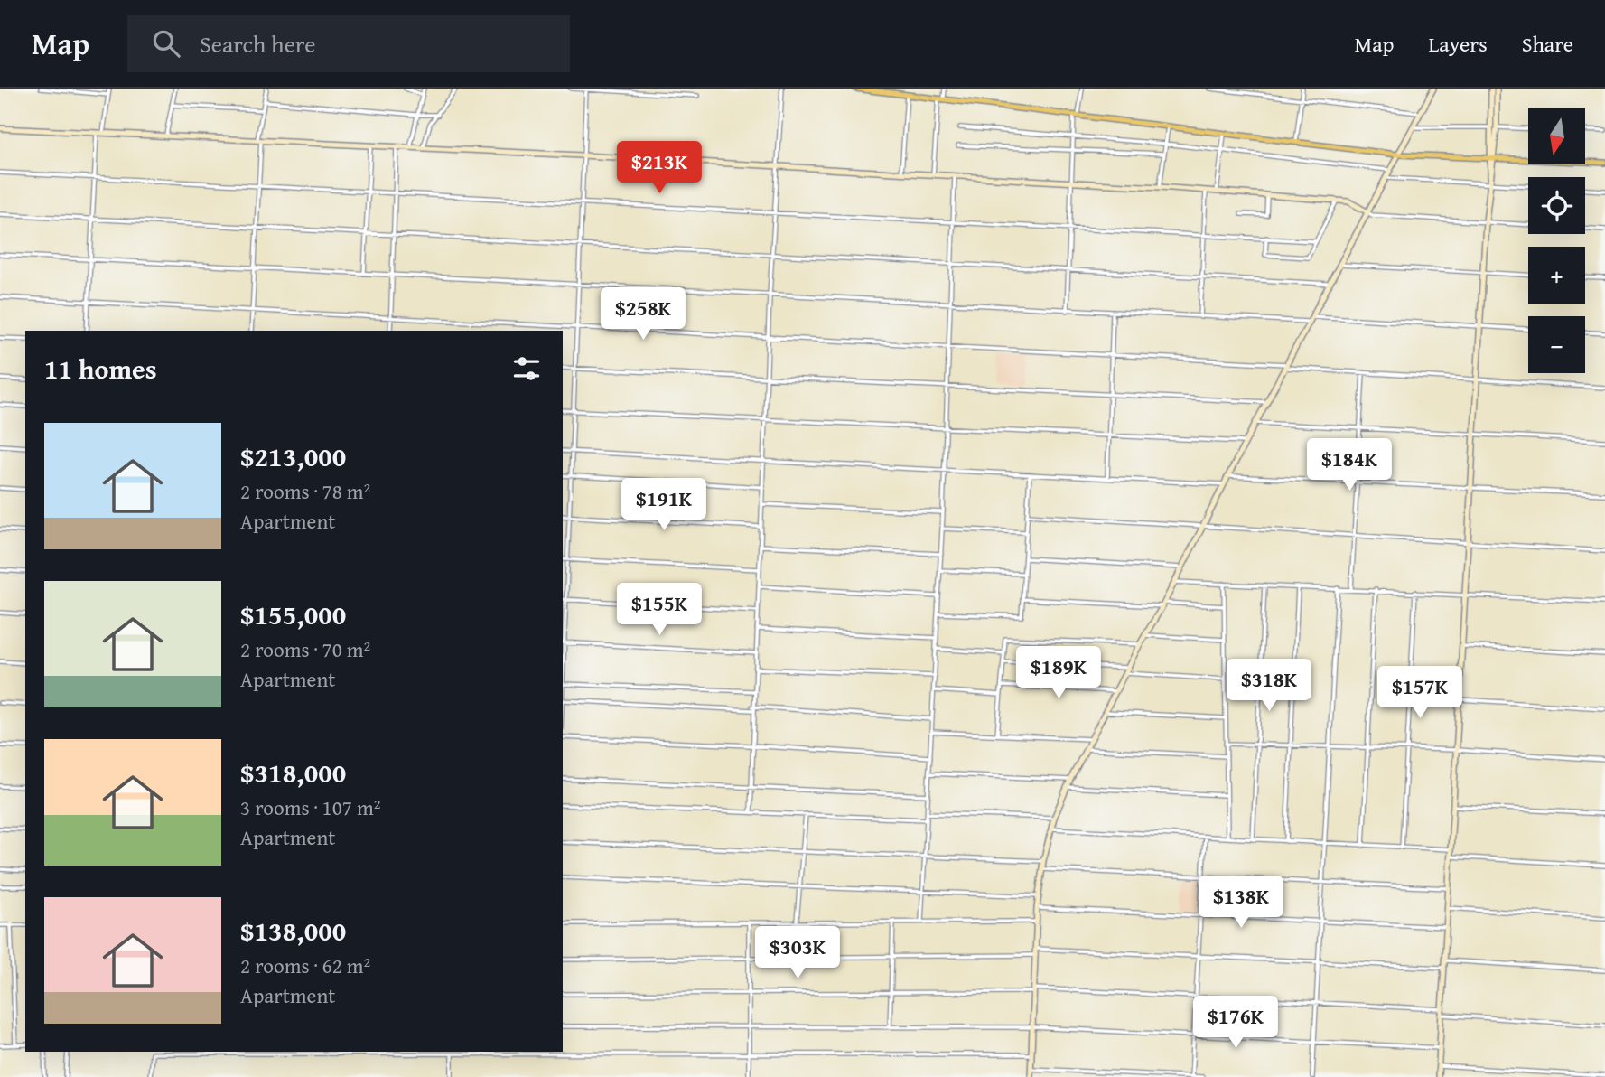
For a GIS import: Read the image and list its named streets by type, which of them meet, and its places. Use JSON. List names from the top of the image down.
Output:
{
  "north": "bottom",
  "page": {
    "header": "Map",
    "search": "Search here",
    "nav": ["Map", "Layers", "Share"],
    "map_buttons": ["+", "−"],
    "price": [
      "$213K",
      "$258K",
      "$184K",
      "$191K",
      "$155K",
      "$189K",
      "$318K",
      "$157K",
      "$138K",
      "$303K",
      "$176K"
    ],
    "heading": "11 homes",
    "list": [
      {
        "name": "$213,000",
        "note": "2 rooms · 78 m² · Apartment"
      },
      {
        "name": "$155,000",
        "note": "2 rooms · 70 m² · Apartment"
      },
      {
        "name": "$318,000",
        "note": "3 rooms · 107 m² · Apartment"
      },
      {
        "name": "$138,000",
        "note": "2 rooms · 62 m² · Apartment"
      }
    ]
  }
}
